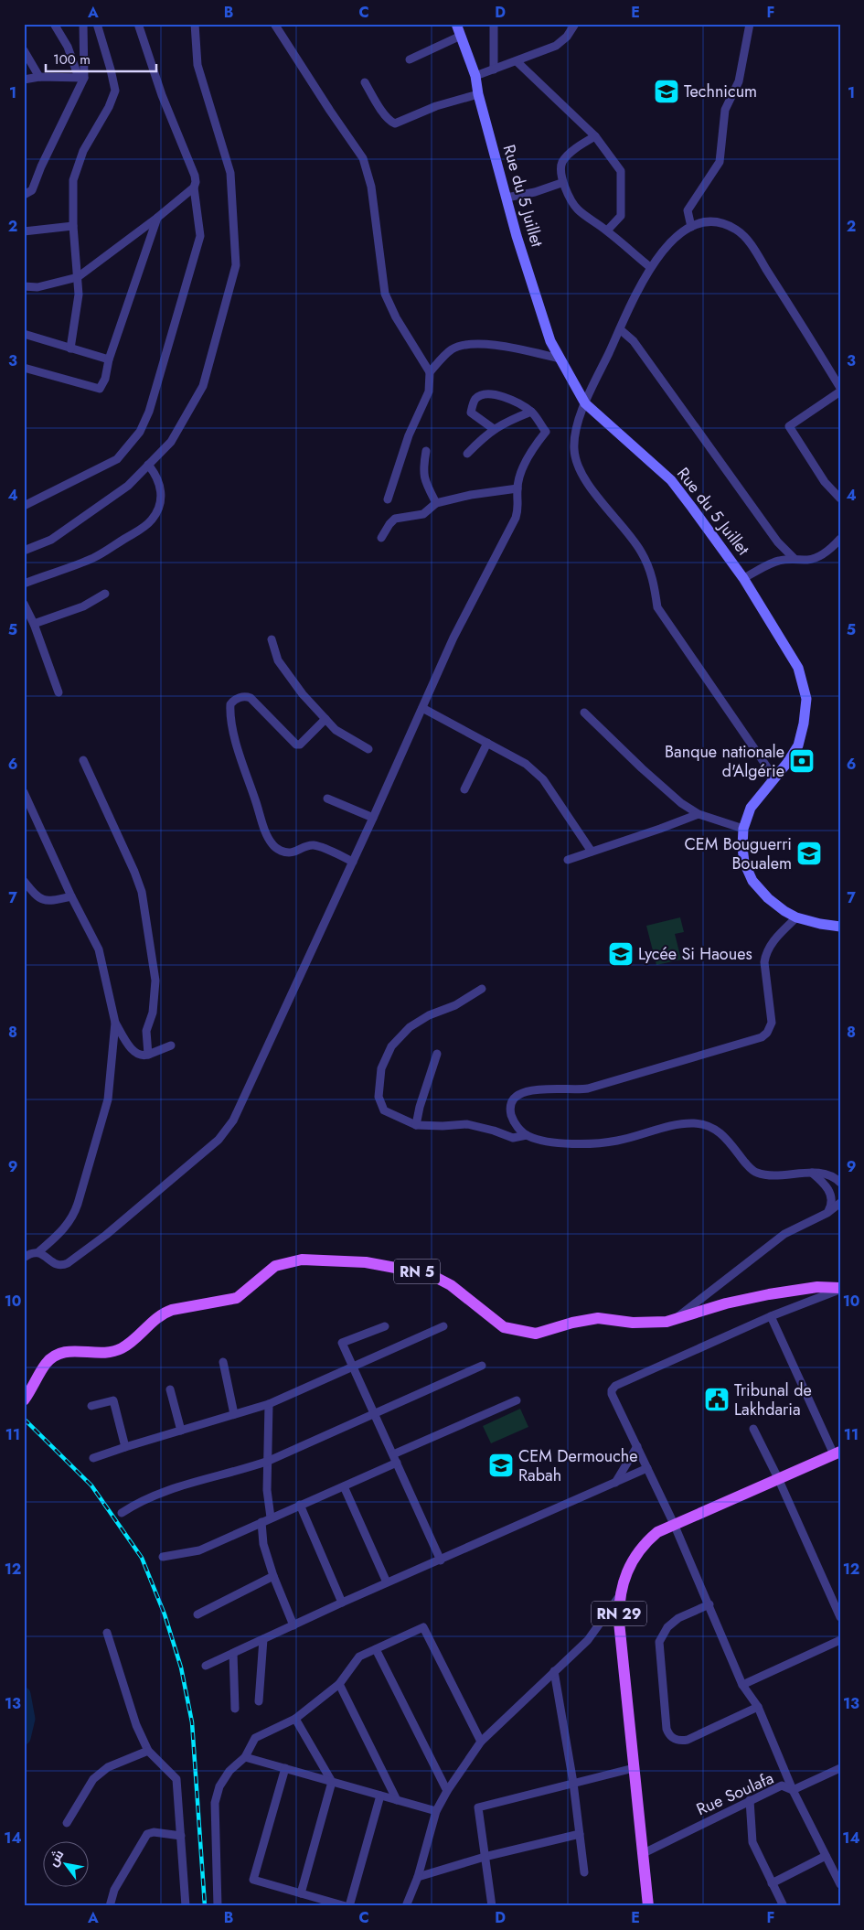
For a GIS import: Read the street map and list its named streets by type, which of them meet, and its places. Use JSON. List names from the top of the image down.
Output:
{
  "streets": {
    "main road": ["RN 5", "RN 29"],
    "street": ["Rue du 5 Juillet", "Rue Soulafa"]
  },
  "crossings": [
    ["RN 29", "Rue Soulafa"]
  ],
  "places": {
    "school or university": [
      "Technicum",
      "CEM Bouguerri Boualem",
      "Lycée Si Haoues",
      "CEM Dermouche Rabah"
    ],
    "bank": ["Banque nationale d'Algérie"],
    "public building": ["Tribunal de Lakhdaria"]
  },
  "scale_bar": "100 m",
  "north": "top left",
  "grid": {
    "columns": [
      "A",
      "B",
      "C",
      "D",
      "E",
      "F"
    ],
    "rows": [
      "1",
      "2",
      "3",
      "4",
      "5",
      "6",
      "7",
      "8",
      "9",
      "10",
      "11",
      "12",
      "13",
      "14"
    ]
  }
}
